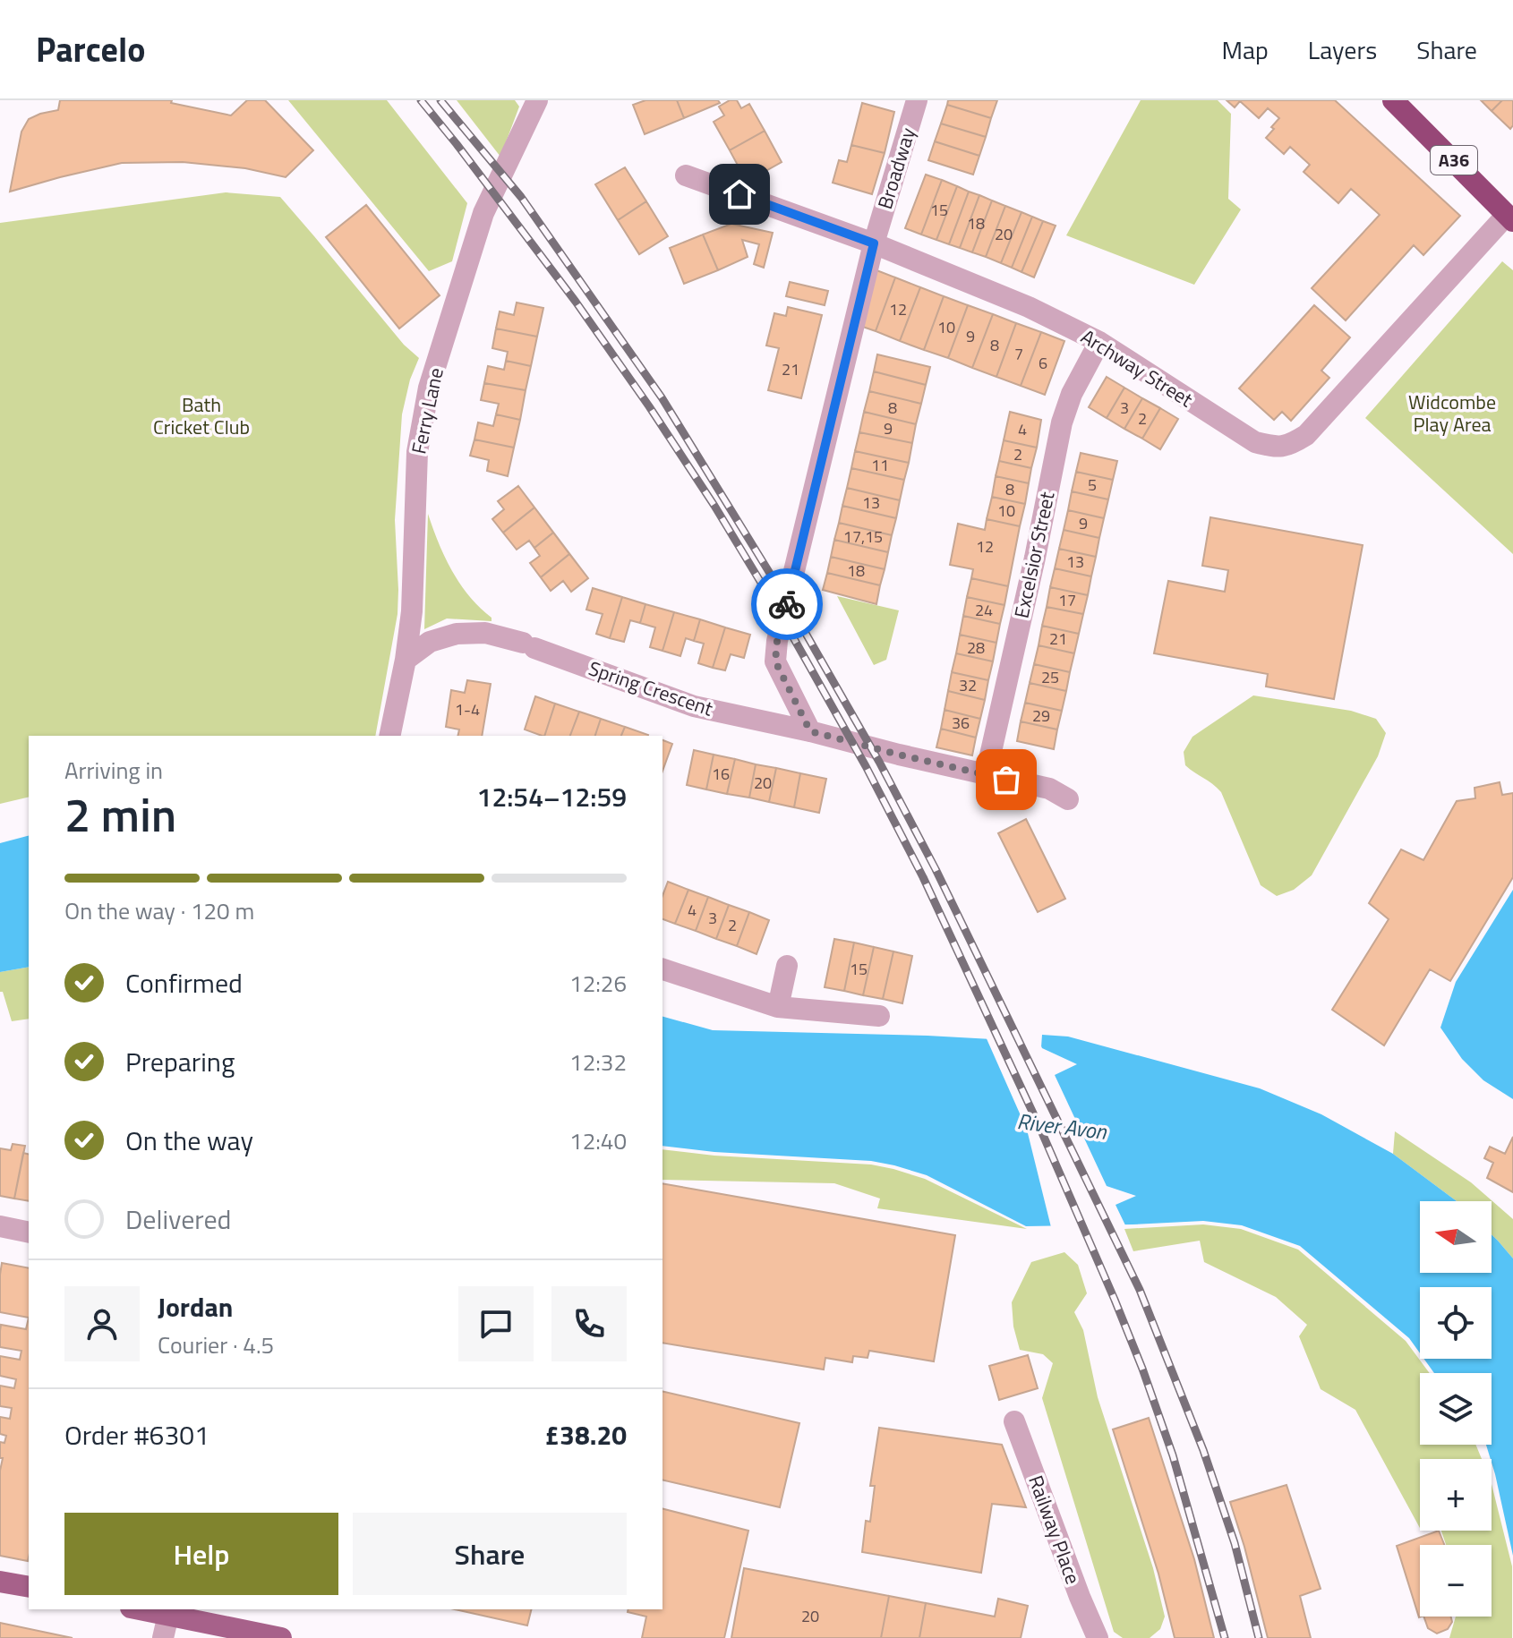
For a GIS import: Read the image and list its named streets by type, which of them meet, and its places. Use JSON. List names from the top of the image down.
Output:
{
  "streets": {
    "highway": ["A36"],
    "street": [
      "Broadway",
      "Archway Street",
      "Ferry Lane",
      "Excelsior Street",
      "Spring Crescent",
      "Railway Place"
    ]
  },
  "crossings": [
    ["A36", "Archway Street"],
    ["Broadway", "Archway Street"],
    ["Broadway", "Spring Crescent"],
    ["Archway Street", "Excelsior Street"],
    ["Ferry Lane", "Spring Crescent"],
    ["Excelsior Street", "Spring Crescent"]
  ],
  "water": ["River Avon"],
  "parks": ["Widcombe Play Area", "Bath Cricket Club"],
  "house_numbers": [
    "15",
    "18",
    "20",
    "12",
    "10",
    "9",
    "8",
    "7",
    "6",
    "21",
    "8",
    "3",
    "2",
    "9",
    "4",
    "2",
    "11",
    "5",
    "8",
    "13",
    "10",
    "9",
    "17,15",
    "12",
    "13",
    "18",
    "17",
    "24",
    "21",
    "28",
    "25",
    "32",
    "1-4",
    "29",
    "36",
    "16",
    "20",
    "4",
    "3",
    "2",
    "15",
    "20"
  ],
  "north": "left",
  "page": {
    "header": "Parcelo",
    "nav": ["Map", "Layers", "Share"],
    "heading": ["2 min", "Arriving in", "12:54–12:59"],
    "panel": [
      "Jordan",
      "Courier · 4.5",
      "Order #6301",
      "£38.20"
    ],
    "bar": "On the way · 120 m",
    "list": [
      ["Confirmed", "12:26"],
      ["Preparing", "12:32"],
      ["On the way", "12:40"],
      "Delivered"
    ],
    "map_buttons": ["+", "−"],
    "buttons": ["Help", "Share"]
  }
}
